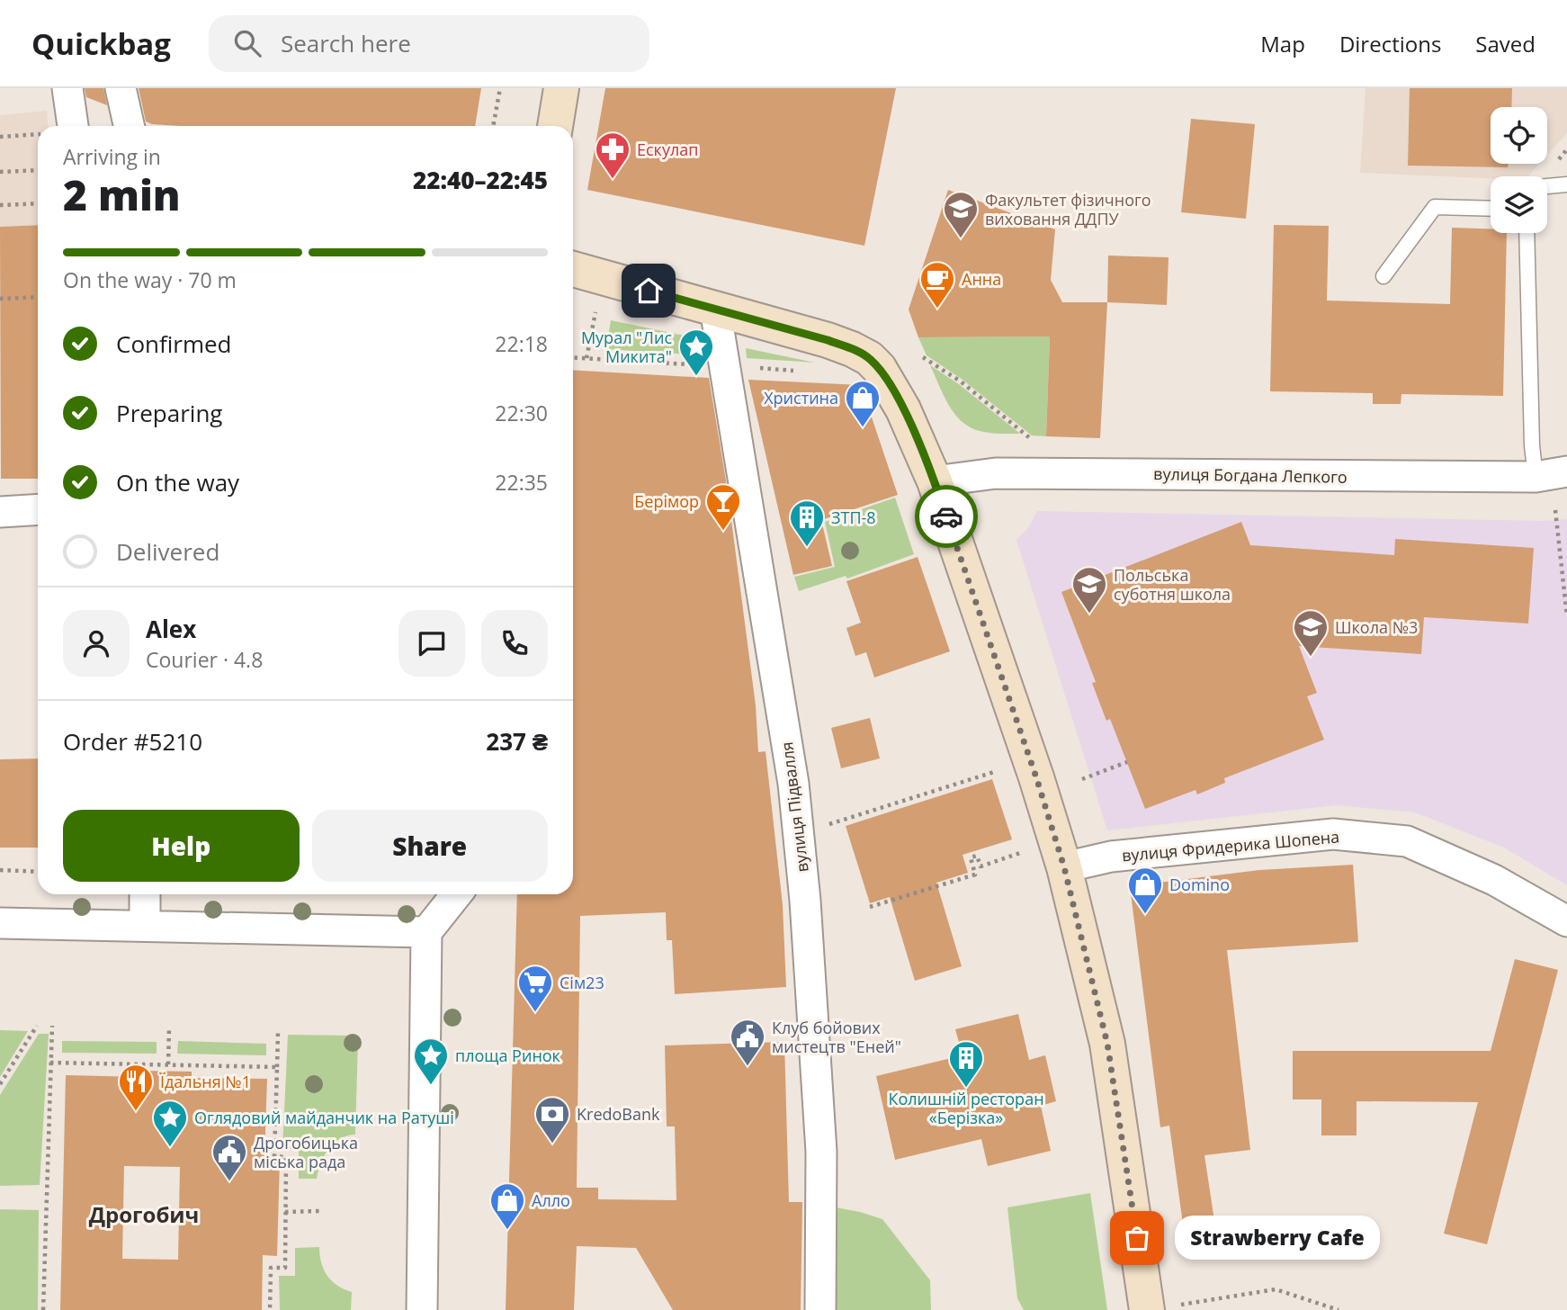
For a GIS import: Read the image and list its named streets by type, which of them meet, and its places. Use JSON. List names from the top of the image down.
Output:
{
  "streets": {
    "street": ["вулиця Богдана Лепкого", "вулиця Підвалля", "вулиця Фридерика Шопена"]
  },
  "districts": ["Дрогобич"],
  "places": {
    "pharmacy": ["Ескулап"],
    "school or university": ["Факультет фізичного виховання ДДПУ", "Польська суботня школа", "Школа №3"],
    "cafe": ["Анна"],
    "place": ["Мурал \"Лис Микита\"", "площа Ринок", "Оглядовий майданчик на Ратуші"],
    "shop": ["Христина", "Domino", "Алло"],
    "bar": ["Берімор"],
    "building": ["ЗТП-8", "Колишній ресторан «Берізка»"],
    "supermarket": ["Сім23"],
    "public building": ["Клуб бойових мистецтв \"Еней\"", "Дрогобицька міська рада"],
    "restaurant": ["Їдальня №1"],
    "bank": ["KredoBank"],
    "other": ["Strawberry Cafe"]
  },
  "page": {
    "header": "Quickbag",
    "search": "Search here",
    "nav": ["Map", "Directions", "Saved"],
    "heading": ["2 min", "Arriving in", "22:40–22:45"],
    "panel": [
      "Alex",
      "Courier · 4.8",
      "Order #5210",
      "237 ₴"
    ],
    "bar": "On the way · 70 m",
    "list": [
      ["Confirmed", "22:18"],
      ["Preparing", "22:30"],
      ["On the way", "22:35"],
      "Delivered"
    ],
    "buttons": ["Help", "Share"],
    "bubble": "Strawberry Cafe"
  }
}
